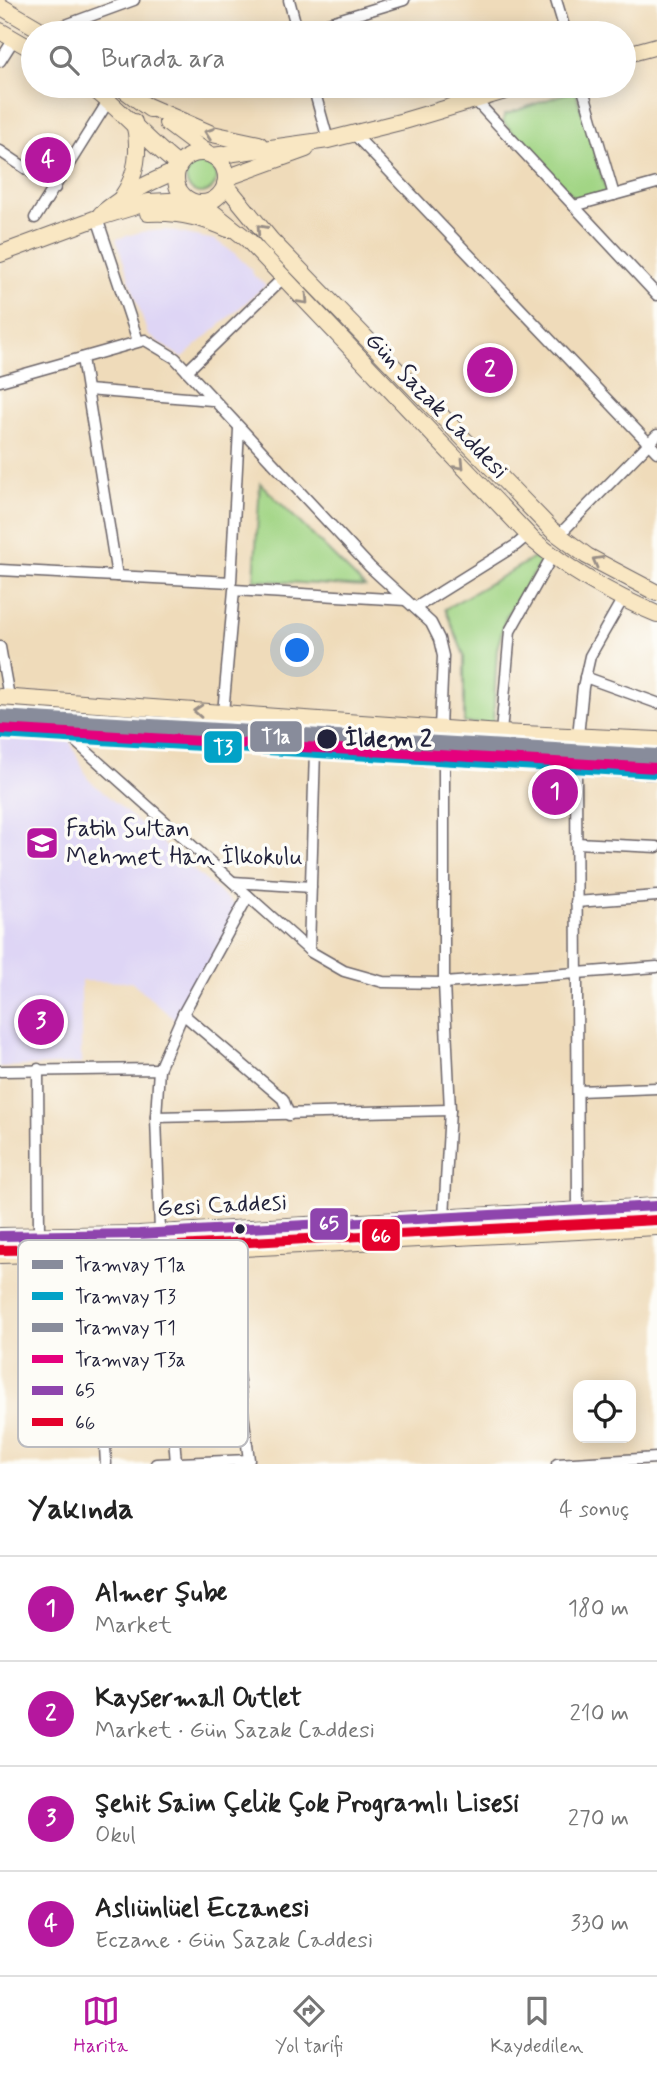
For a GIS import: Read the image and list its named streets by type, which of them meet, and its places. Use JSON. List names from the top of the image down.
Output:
{
  "streets": {
    "street": ["Gün Sazak Caddesi", "Gesi Caddesi"]
  },
  "places": {
    "other": ["İldem 2"],
    "school or university": ["Fatih Sultan Mehmet Han İlkokulu"]
  },
  "lines": [
    "tram line T1",
    "tram line T1a",
    "tram line T3a",
    "tram line T3",
    "transit line 65",
    "transit line 66"
  ],
  "legend": [
    "Tramvay T1a",
    "Tramvay T3",
    "Tramvay T1",
    "Tramvay T3a",
    "65",
    "66"
  ],
  "page": {
    "search": "Burada ara",
    "pins": [
      "4",
      "2",
      "1",
      "3"
    ],
    "heading": ["Yakında", "4 sonuç"],
    "list": [
      {
        "mark": "1",
        "name": "Almer şube",
        "note": "Market",
        "value": "180 m"
      },
      {
        "mark": "2",
        "name": "Kaysermall Outlet",
        "note": "Market · Gün Sazak Caddesi",
        "value": "210 m"
      },
      {
        "mark": "3",
        "name": "Şehit Saim Çelik Çok Programlı Lisesi",
        "note": "Okul",
        "value": "270 m"
      },
      {
        "mark": "4",
        "name": "Aslıünlüel Eczanesi",
        "note": "Eczane · Gün Sazak Caddesi",
        "value": "330 m"
      }
    ],
    "nav": ["Harita", "Yol tarifi", "Kaydedilen"]
  }
}
